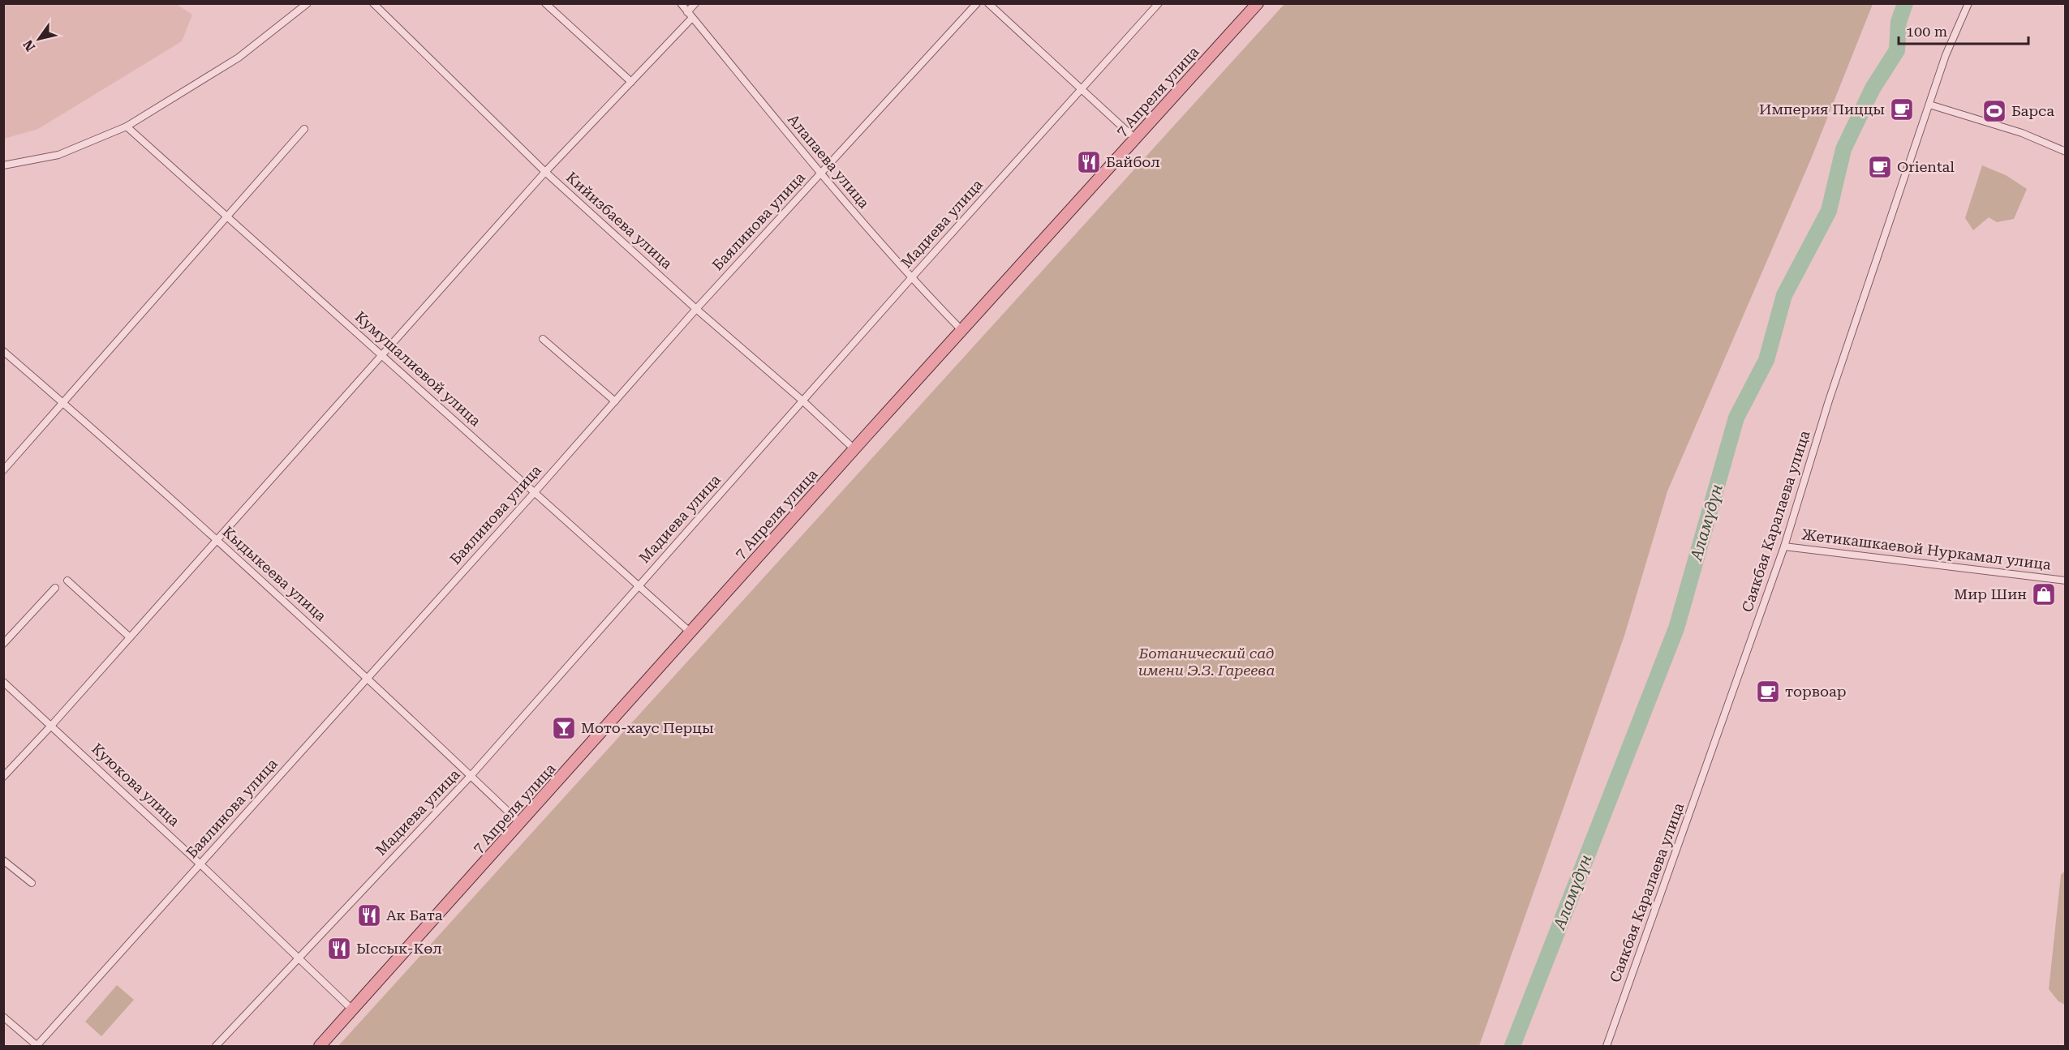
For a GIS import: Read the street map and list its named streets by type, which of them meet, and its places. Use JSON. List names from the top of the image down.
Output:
{
  "streets": {
    "main road": ["7 Апреля улица"],
    "street": [
      "Алапаева улица",
      "Кийизбаева улица",
      "Баялинова улица",
      "Мадиева улица",
      "Кумушалиевой улица",
      "Саякбая Каралаева улица",
      "Жетикашкаевой Нуркамал улица",
      "Кыдыкеева улица",
      "Куюкова улица"
    ]
  },
  "crossings": [
    ["7 Апреля улица", "Алапаева улица"],
    ["7 Апреля улица", "Кийизбаева улица"],
    ["7 Апреля улица", "Кумушалиевой улица"],
    ["7 Апреля улица", "Кыдыкеева улица"],
    ["7 Апреля улица", "Куюкова улица"],
    ["Алапаева улица", "Баялинова улица"],
    ["Алапаева улица", "Мадиева улица"],
    ["Кийизбаева улица", "Баялинова улица"],
    ["Кийизбаева улица", "Мадиева улица"],
    ["Баялинова улица", "Кумушалиевой улица"],
    ["Баялинова улица", "Кыдыкеева улица"],
    ["Баялинова улица", "Куюкова улица"],
    ["Мадиева улица", "Кумушалиевой улица"],
    ["Мадиева улица", "Кыдыкеева улица"],
    ["Мадиева улица", "Куюкова улица"],
    ["Саякбая Каралаева улица", "Жетикашкаевой Нуркамал улица"]
  ],
  "water": ["Аламүдүн"],
  "parks": ["Ботанический сад имени Э.З. Гареева"],
  "places": {
    "cafe": ["Империя Пиццы", "Oriental", "торвоар"],
    "sports": ["Барса"],
    "restaurant": ["Байбол", "Ак Бата", "Ыссык-Көл"],
    "shop": ["Мир Шин"],
    "bar": ["Мото-хаус Перцы"]
  },
  "scale_bar": "100 m",
  "north": "bottom left"
}
